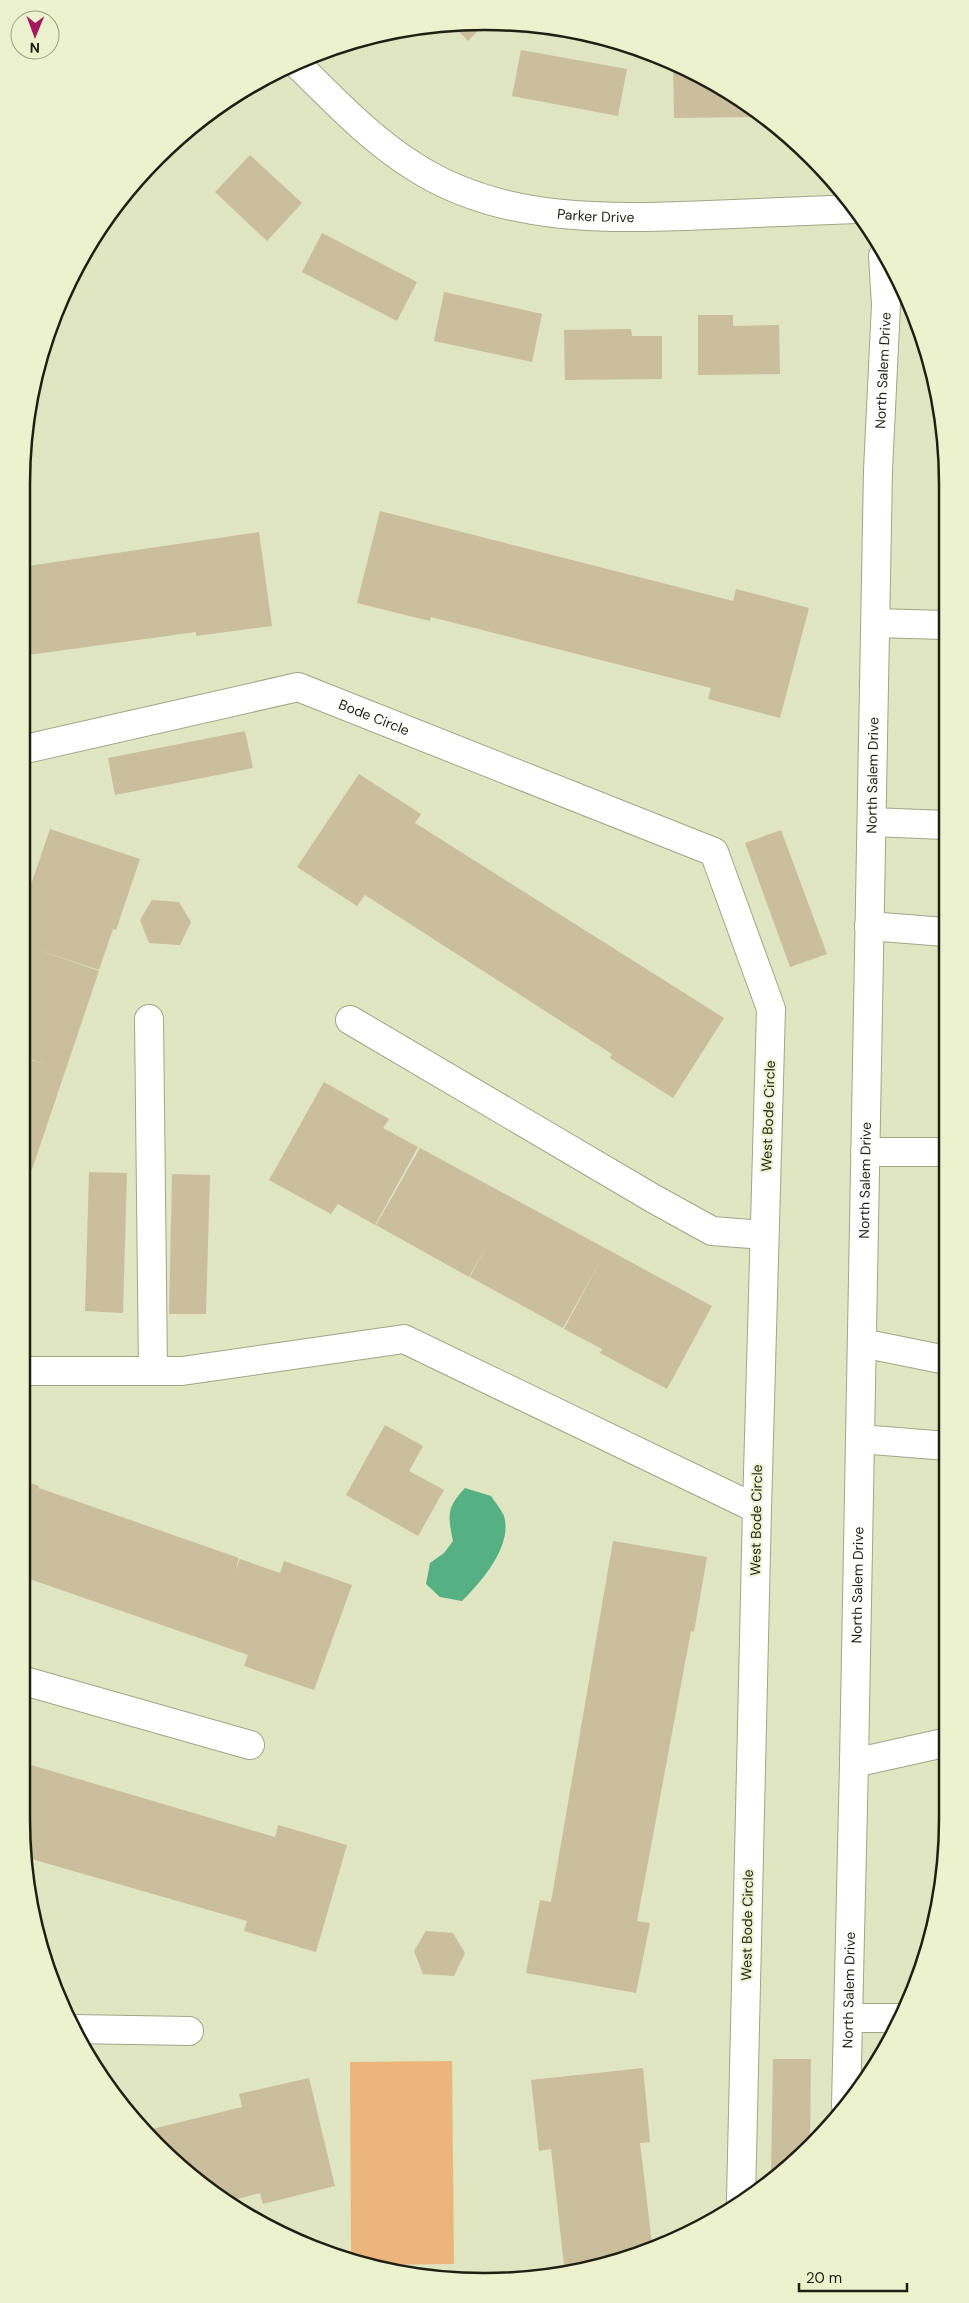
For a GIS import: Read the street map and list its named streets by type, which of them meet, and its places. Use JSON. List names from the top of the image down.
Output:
{
  "streets": {
    "street": [
      "Parker Drive",
      "North Salem Drive",
      "Bode Circle",
      "West Bode Circle"
    ]
  },
  "crossings": [
    ["Bode Circle", "West Bode Circle"]
  ],
  "scale_bar": "20 m",
  "north": "bottom"
}
